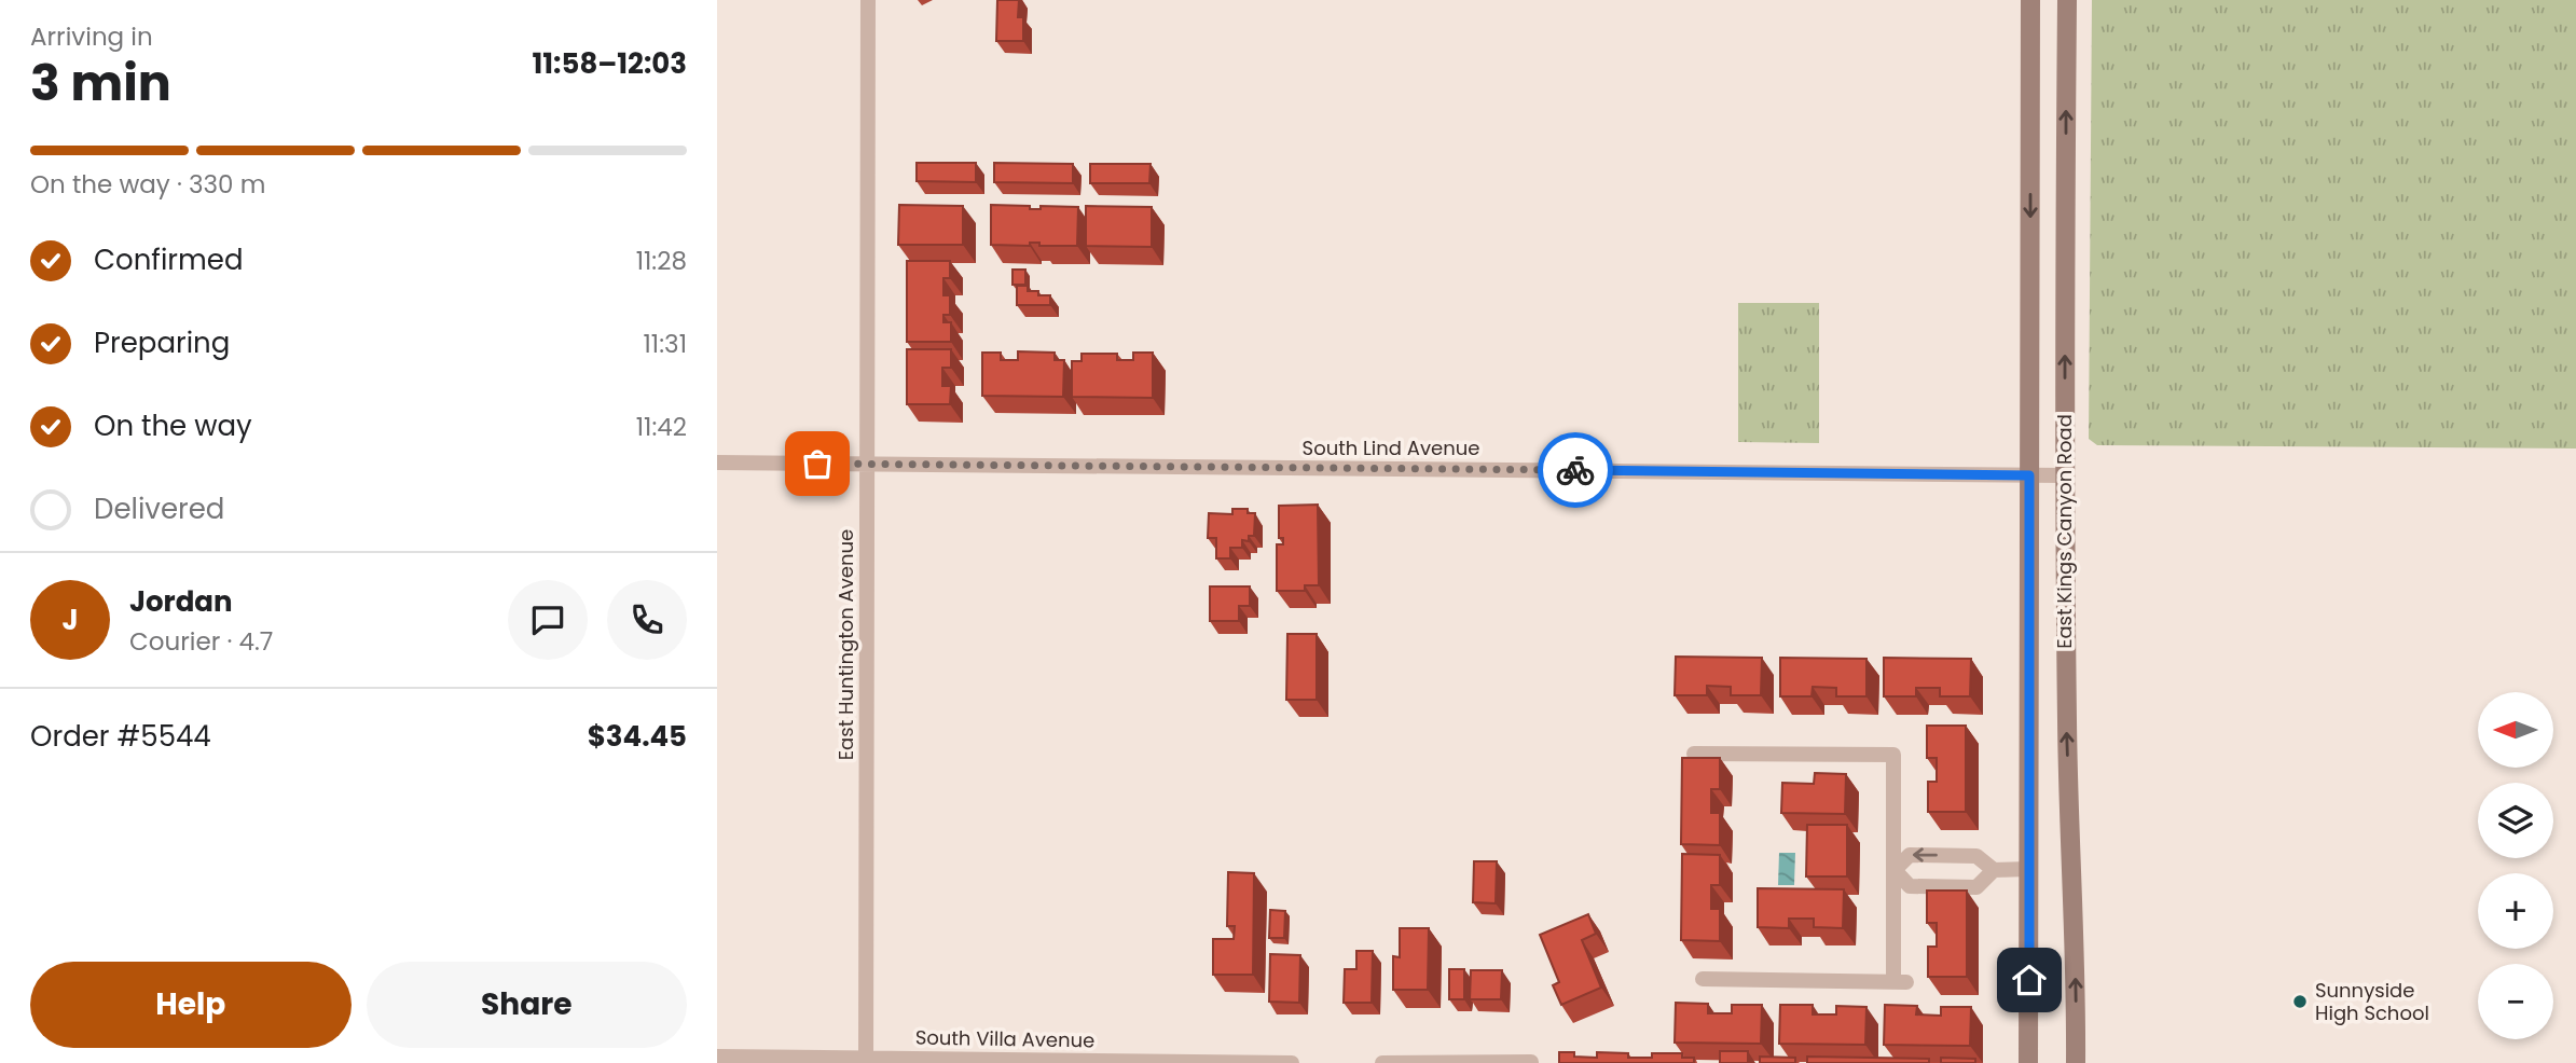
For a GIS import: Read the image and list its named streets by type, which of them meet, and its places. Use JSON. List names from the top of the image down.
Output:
{
  "streets": {
    "main road": ["East Kings Canyon Road"],
    "street": ["South Lind Avenue", "East Huntington Avenue", "South Villa Avenue"]
  },
  "crossings": [
    ["South Lind Avenue", "East Kings Canyon Road"],
    ["South Lind Avenue", "East Huntington Avenue"],
    ["East Huntington Avenue", "South Villa Avenue"]
  ],
  "places": ["Sunnyside High School"],
  "north": "left",
  "page": {
    "heading": ["3 min", "Arriving in", "11:58–12:03"],
    "panel": [
      "Jordan",
      "Courier · 4.7",
      "Order #5544",
      "$34.45"
    ],
    "bar": "On the way · 330 m",
    "list": [
      ["Confirmed", "11:28"],
      ["Preparing", "11:31"],
      ["On the way", "11:42"],
      "Delivered"
    ],
    "round": "J",
    "map_buttons": ["+", "−"],
    "buttons": ["Help", "Share"]
  }
}
